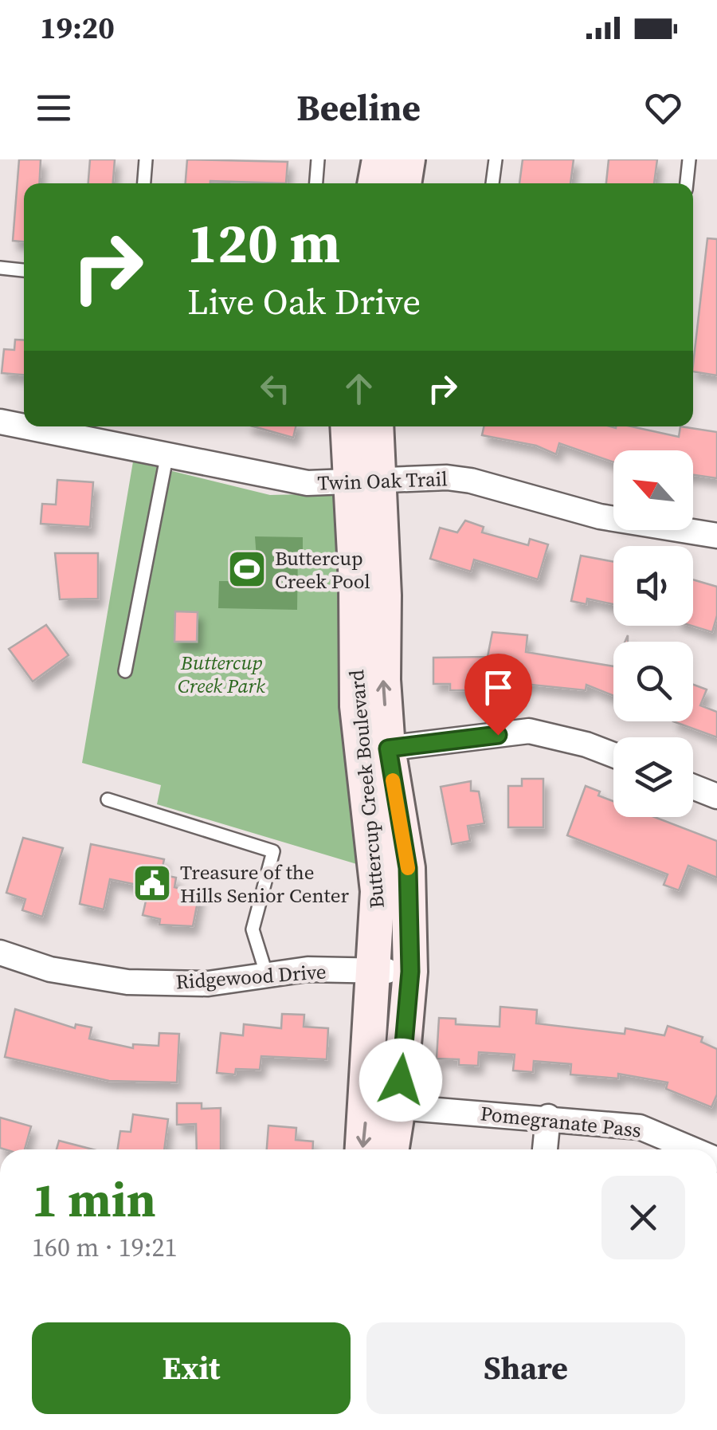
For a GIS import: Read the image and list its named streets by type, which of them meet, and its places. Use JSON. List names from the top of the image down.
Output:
{
  "streets": {
    "street": [
      "Twin Oak Trail",
      "Buttercup Creek Boulevard",
      "Ridgewood Drive",
      "Pomegranate Pass"
    ]
  },
  "crossings": [
    ["Twin Oak Trail", "Buttercup Creek Boulevard"],
    ["Buttercup Creek Boulevard", "Ridgewood Drive"],
    ["Buttercup Creek Boulevard", "Pomegranate Pass"]
  ],
  "parks": ["Buttercup Creek Park"],
  "places": {
    "sports": ["Buttercup Creek Pool"],
    "public building": ["Treasure of the Hills Senior Center"]
  },
  "north": "top left",
  "page": {
    "status": "19:20",
    "header": "Beeline",
    "turn": ["120 m", "Live Oak Drive"],
    "heading": ["1 min", "160 m · 19:21"],
    "buttons": ["Exit", "Share"]
  }
}
